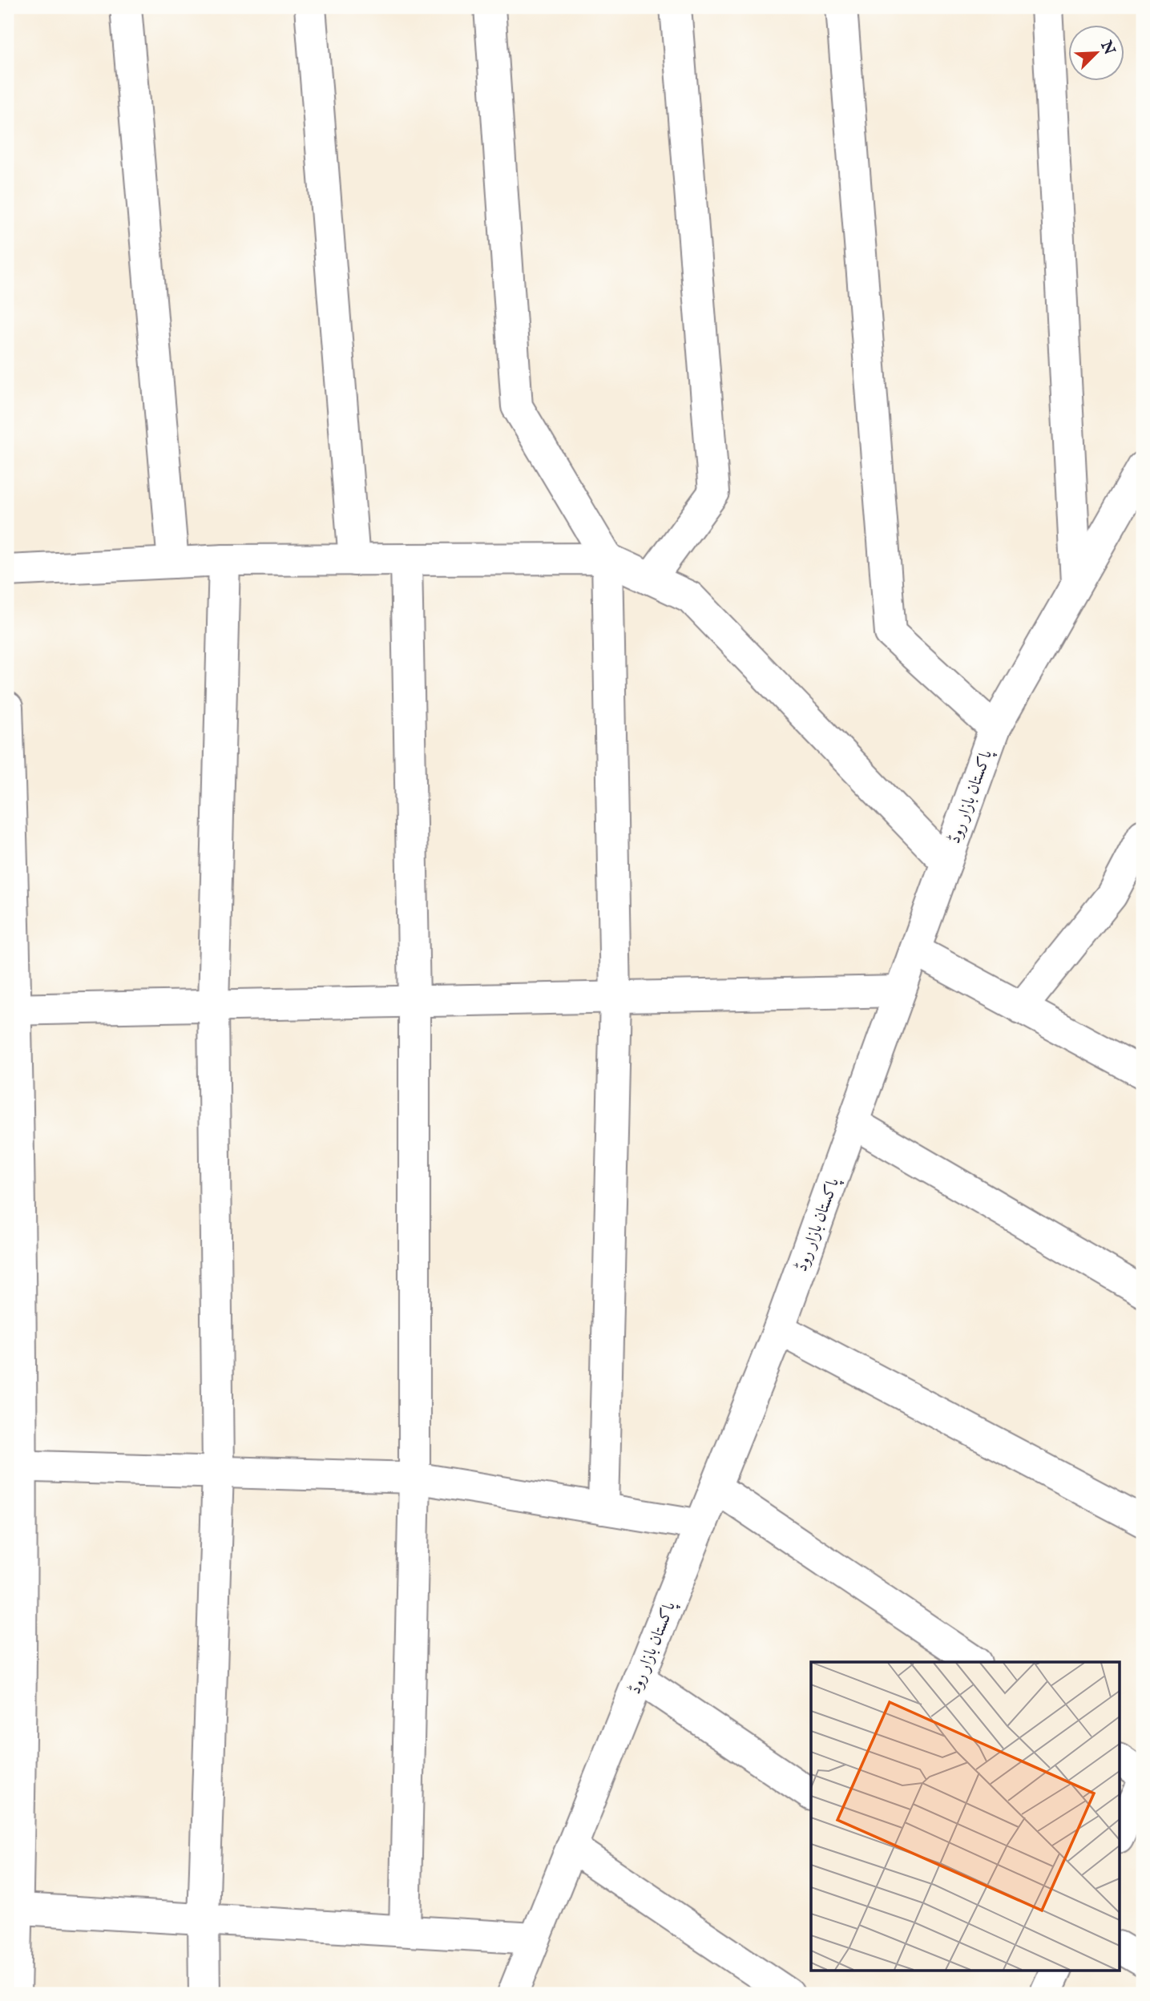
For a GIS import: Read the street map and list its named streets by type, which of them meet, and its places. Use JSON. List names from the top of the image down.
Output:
{
  "streets": {
    "street": ["پاکستان بازار روڈ"]
  },
  "north": "top right"
}
